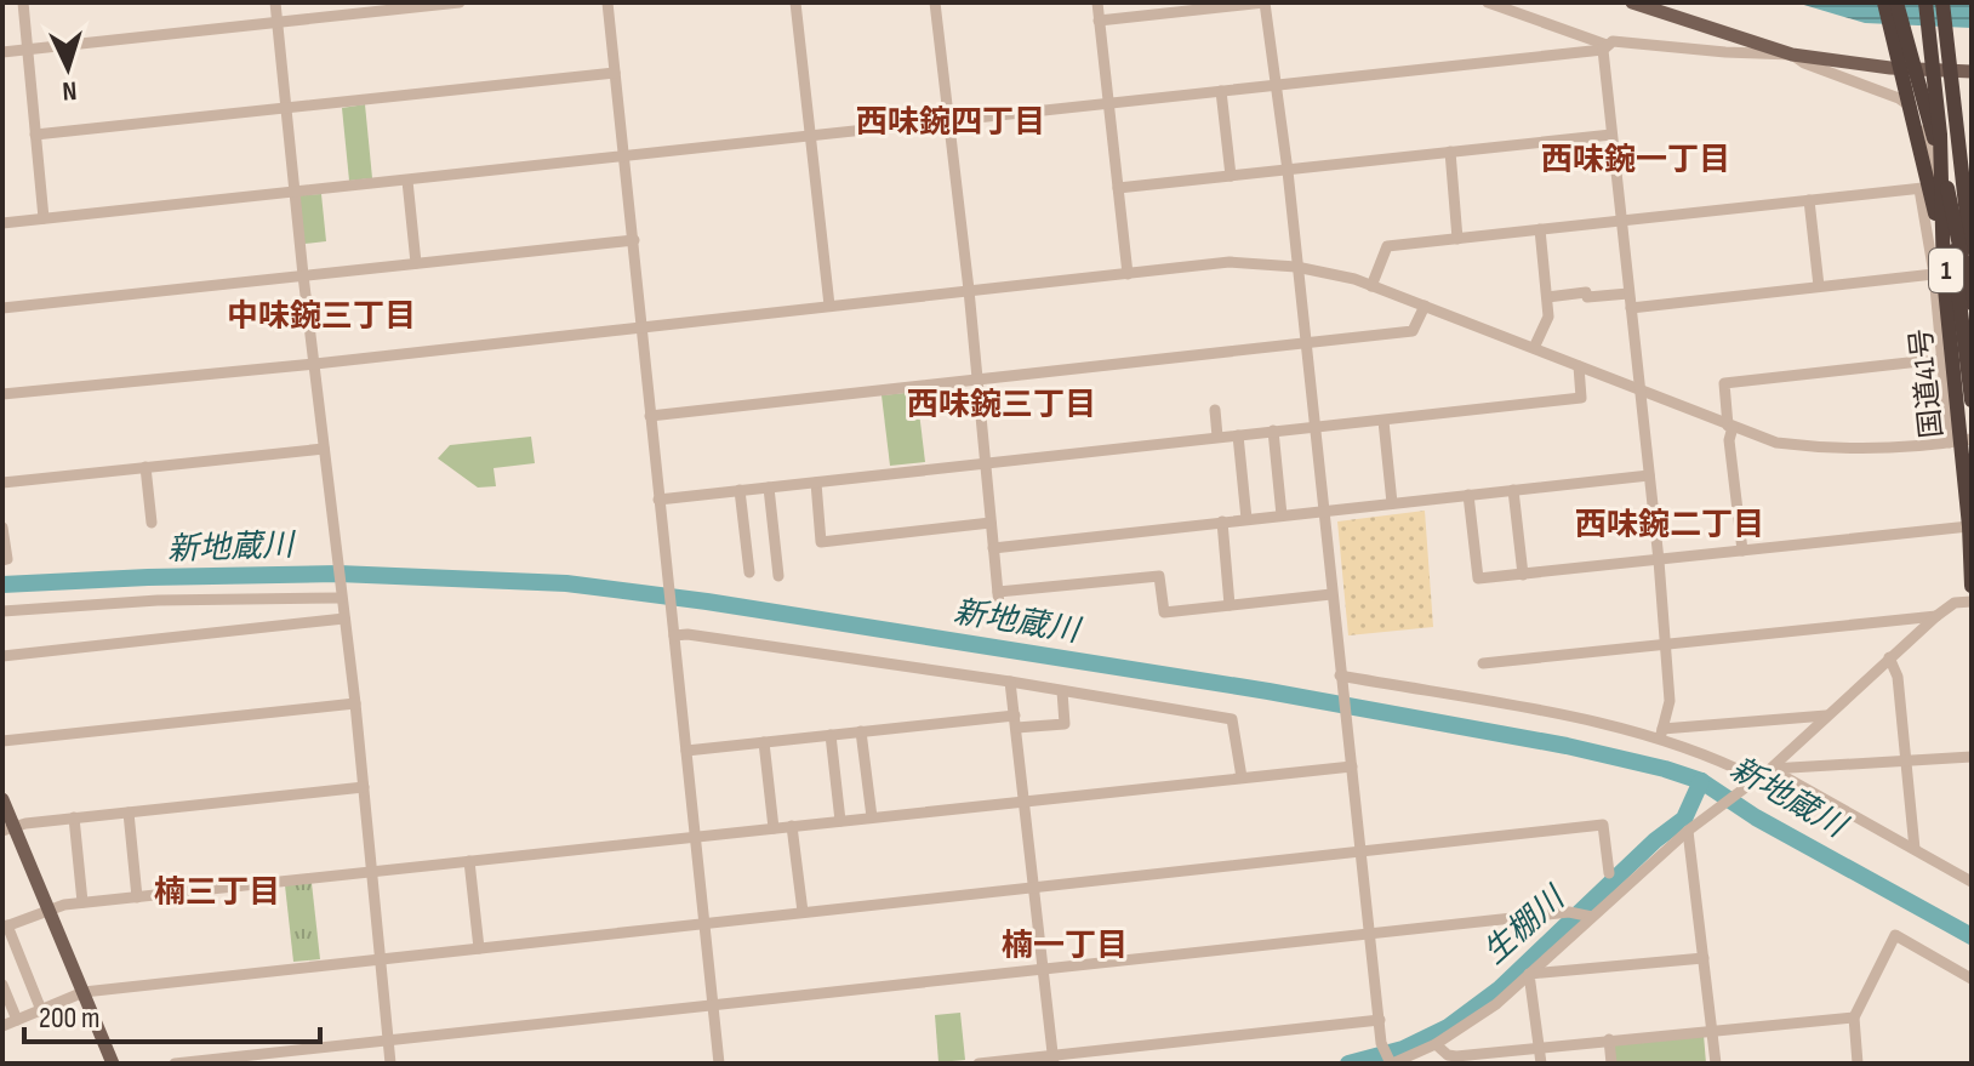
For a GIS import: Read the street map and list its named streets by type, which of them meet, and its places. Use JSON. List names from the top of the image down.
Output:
{
  "streets": {
    "highway": ["1", "国道41号"]
  },
  "districts": [
    "西味鋺四丁目",
    "西味鋺一丁目",
    "中味鋺三丁目",
    "西味鋺三丁目",
    "西味鋺二丁目",
    "楠三丁目",
    "楠一丁目"
  ],
  "water": ["新地蔵川", "生棚川"],
  "scale_bar": "200 m",
  "north": "bottom"
}
